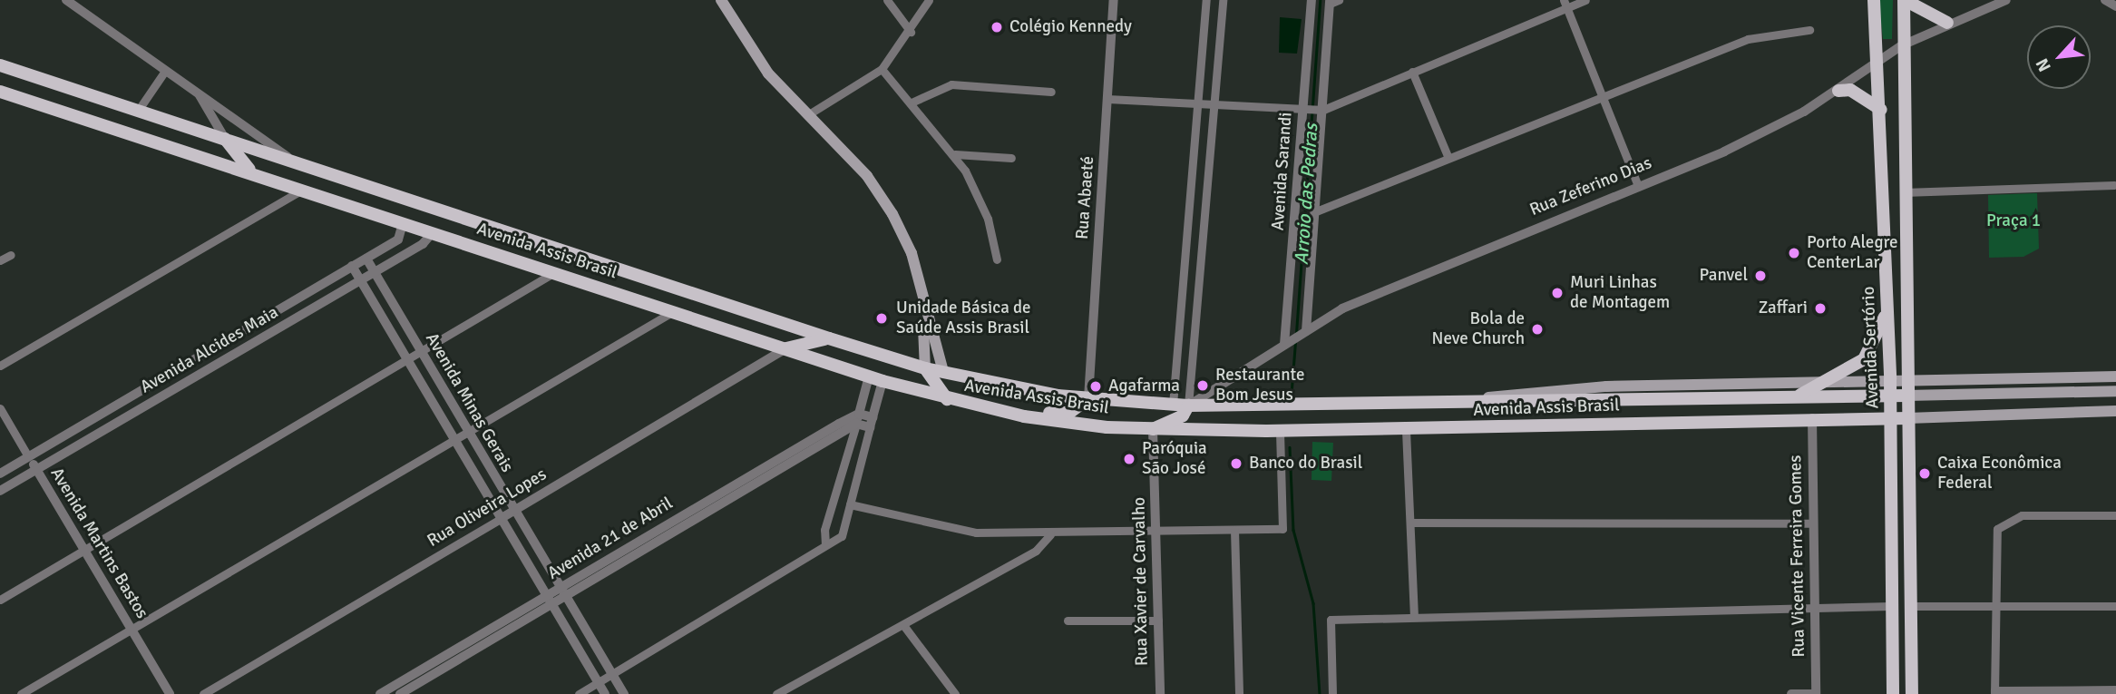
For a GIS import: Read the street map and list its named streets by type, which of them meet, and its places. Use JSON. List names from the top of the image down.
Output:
{
  "streets": {
    "main road": ["Avenida Assis Brasil", "Avenida Sertório"],
    "street": [
      "Avenida Sarandi",
      "Rua Zeferino Dias",
      "Rua Abaeté",
      "Avenida Alcides Maia",
      "Avenida Minas Gerais",
      "Rua Oliveira Lopes",
      "Avenida 21 de Abril",
      "Avenida Martins Bastos",
      "Rua Vicente Ferreira Gomes",
      "Rua Xavier de Carvalho"
    ]
  },
  "crossings": [
    ["Avenida Sarandi", "Rua Zeferino Dias"],
    ["Rua Zeferino Dias", "Avenida Assis Brasil"],
    ["Rua Zeferino Dias", "Avenida Sertório"],
    ["Rua Abaeté", "Avenida Assis Brasil"],
    ["Avenida Assis Brasil", "Avenida Sertório"],
    ["Avenida Assis Brasil", "Avenida Alcides Maia"],
    ["Avenida Assis Brasil", "Rua Oliveira Lopes"],
    ["Avenida Assis Brasil", "Rua Vicente Ferreira Gomes"],
    ["Avenida Assis Brasil", "Rua Xavier de Carvalho"],
    ["Avenida Alcides Maia", "Avenida Minas Gerais"],
    ["Avenida Alcides Maia", "Avenida Martins Bastos"],
    ["Avenida Minas Gerais", "Rua Oliveira Lopes"],
    ["Avenida Minas Gerais", "Avenida 21 de Abril"]
  ],
  "water": ["Arroio das Pedras"],
  "parks": ["Praça 1"],
  "places": [
    "Colégio Kennedy",
    "Porto Alegre CenterLar",
    "Panvel",
    "Muri Linhas de Montagem",
    "Zaffari",
    "Unidade Básica de Saúde Assis Brasil",
    "Bola de Neve Church",
    "Restaurante Bom Jesus",
    "Agafarma",
    "Paróquia São José",
    "Banco do Brasil",
    "Caixa Econômica Federal"
  ],
  "north": "bottom left"
}
